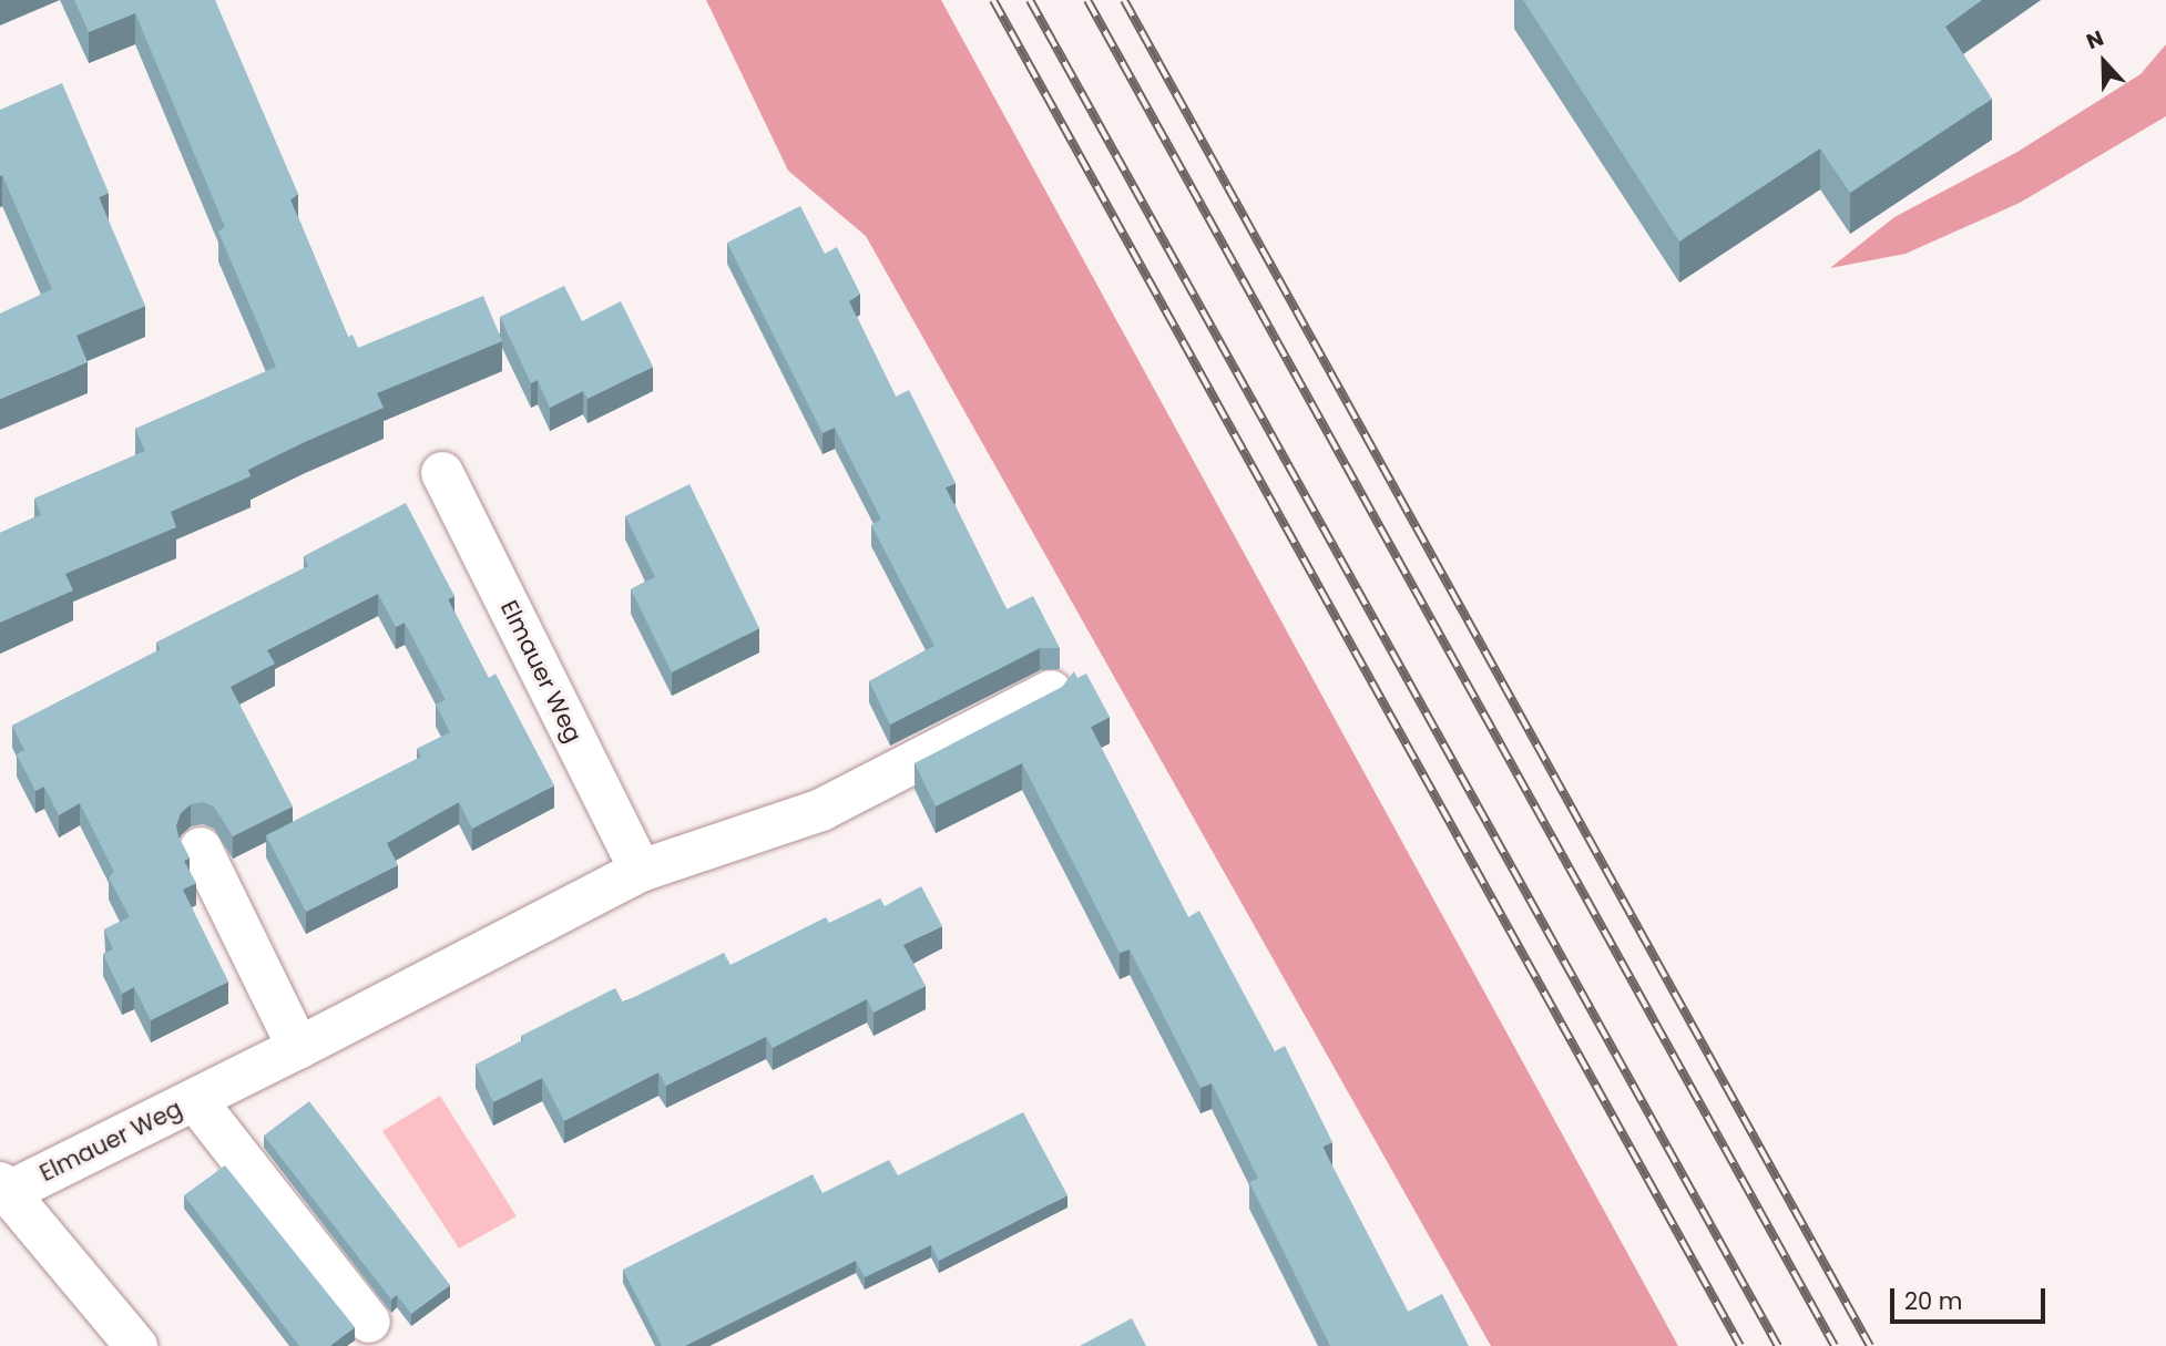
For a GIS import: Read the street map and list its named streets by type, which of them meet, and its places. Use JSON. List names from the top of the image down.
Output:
{
  "streets": {
    "street": ["Elmauer Weg"]
  },
  "scale_bar": "20 m",
  "north": "top"
}
